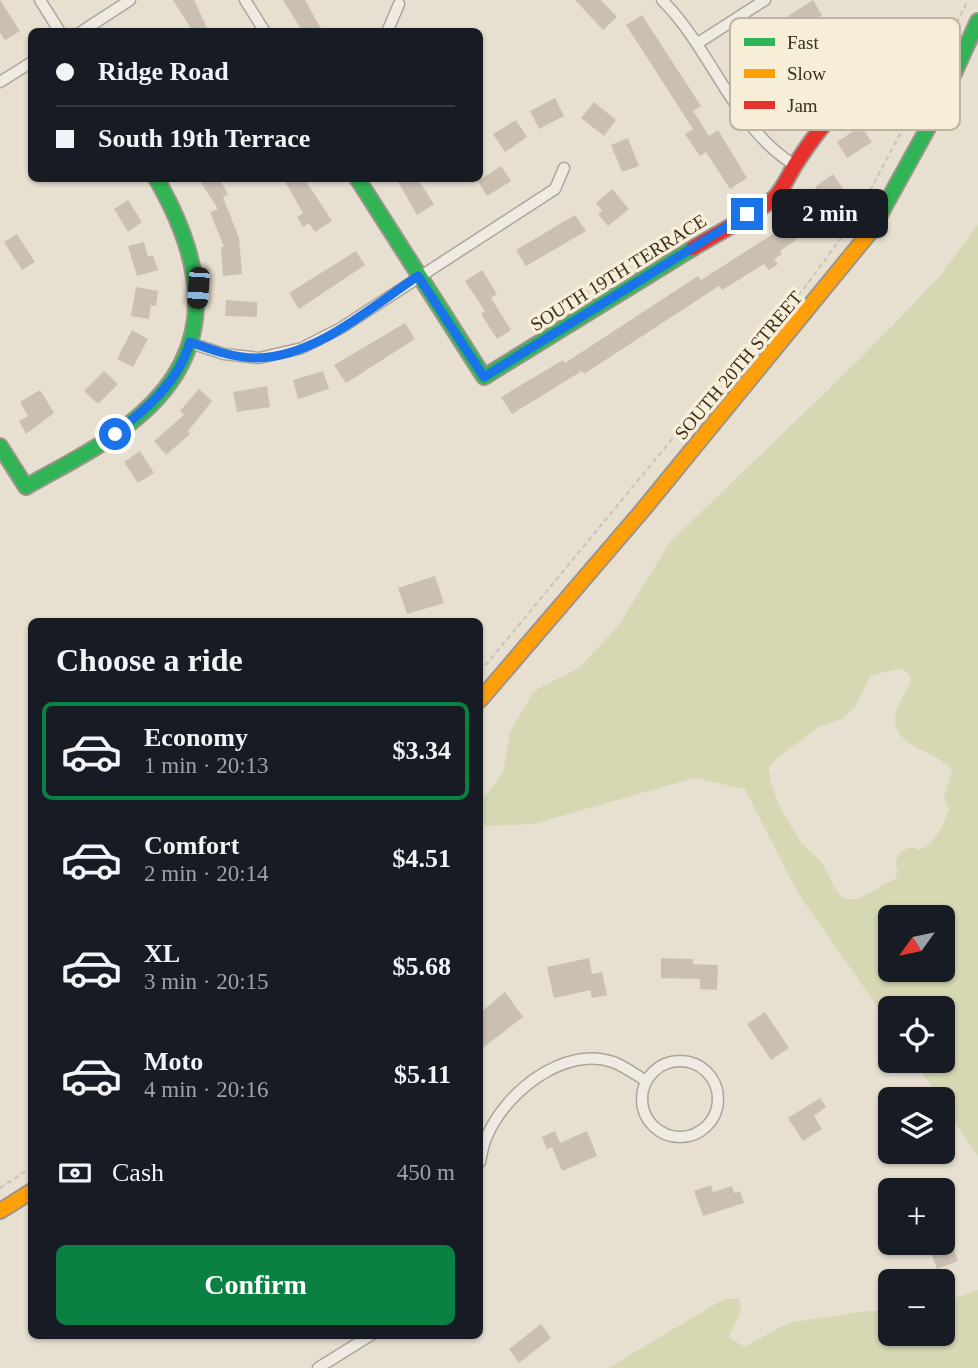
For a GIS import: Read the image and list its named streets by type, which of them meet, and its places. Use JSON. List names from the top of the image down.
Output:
{
  "streets": {
    "street": ["SOUTH 19TH TERRACE", "SOUTH 20TH STREET"]
  },
  "legend": ["Fast", "Slow", "Jam"],
  "north": "bottom left",
  "page": {
    "banner": ["Ridge Road", "South 19th Terrace"],
    "bubble": "2 min",
    "heading": "Choose a ride",
    "list": [
      {
        "name": "Economy",
        "note": "1 min · 20:13",
        "value": "$3.34"
      },
      {
        "name": "Comfort",
        "note": "2 min · 20:14",
        "value": "$4.51"
      },
      {
        "name": "XL",
        "note": "3 min · 20:15",
        "value": "$5.68"
      },
      {
        "name": "Moto",
        "note": "4 min · 20:16",
        "value": "$5.11"
      }
    ],
    "map_buttons": ["+", "−"],
    "pay": ["Cash", "450 m"],
    "buttons": "Confirm"
  }
}
